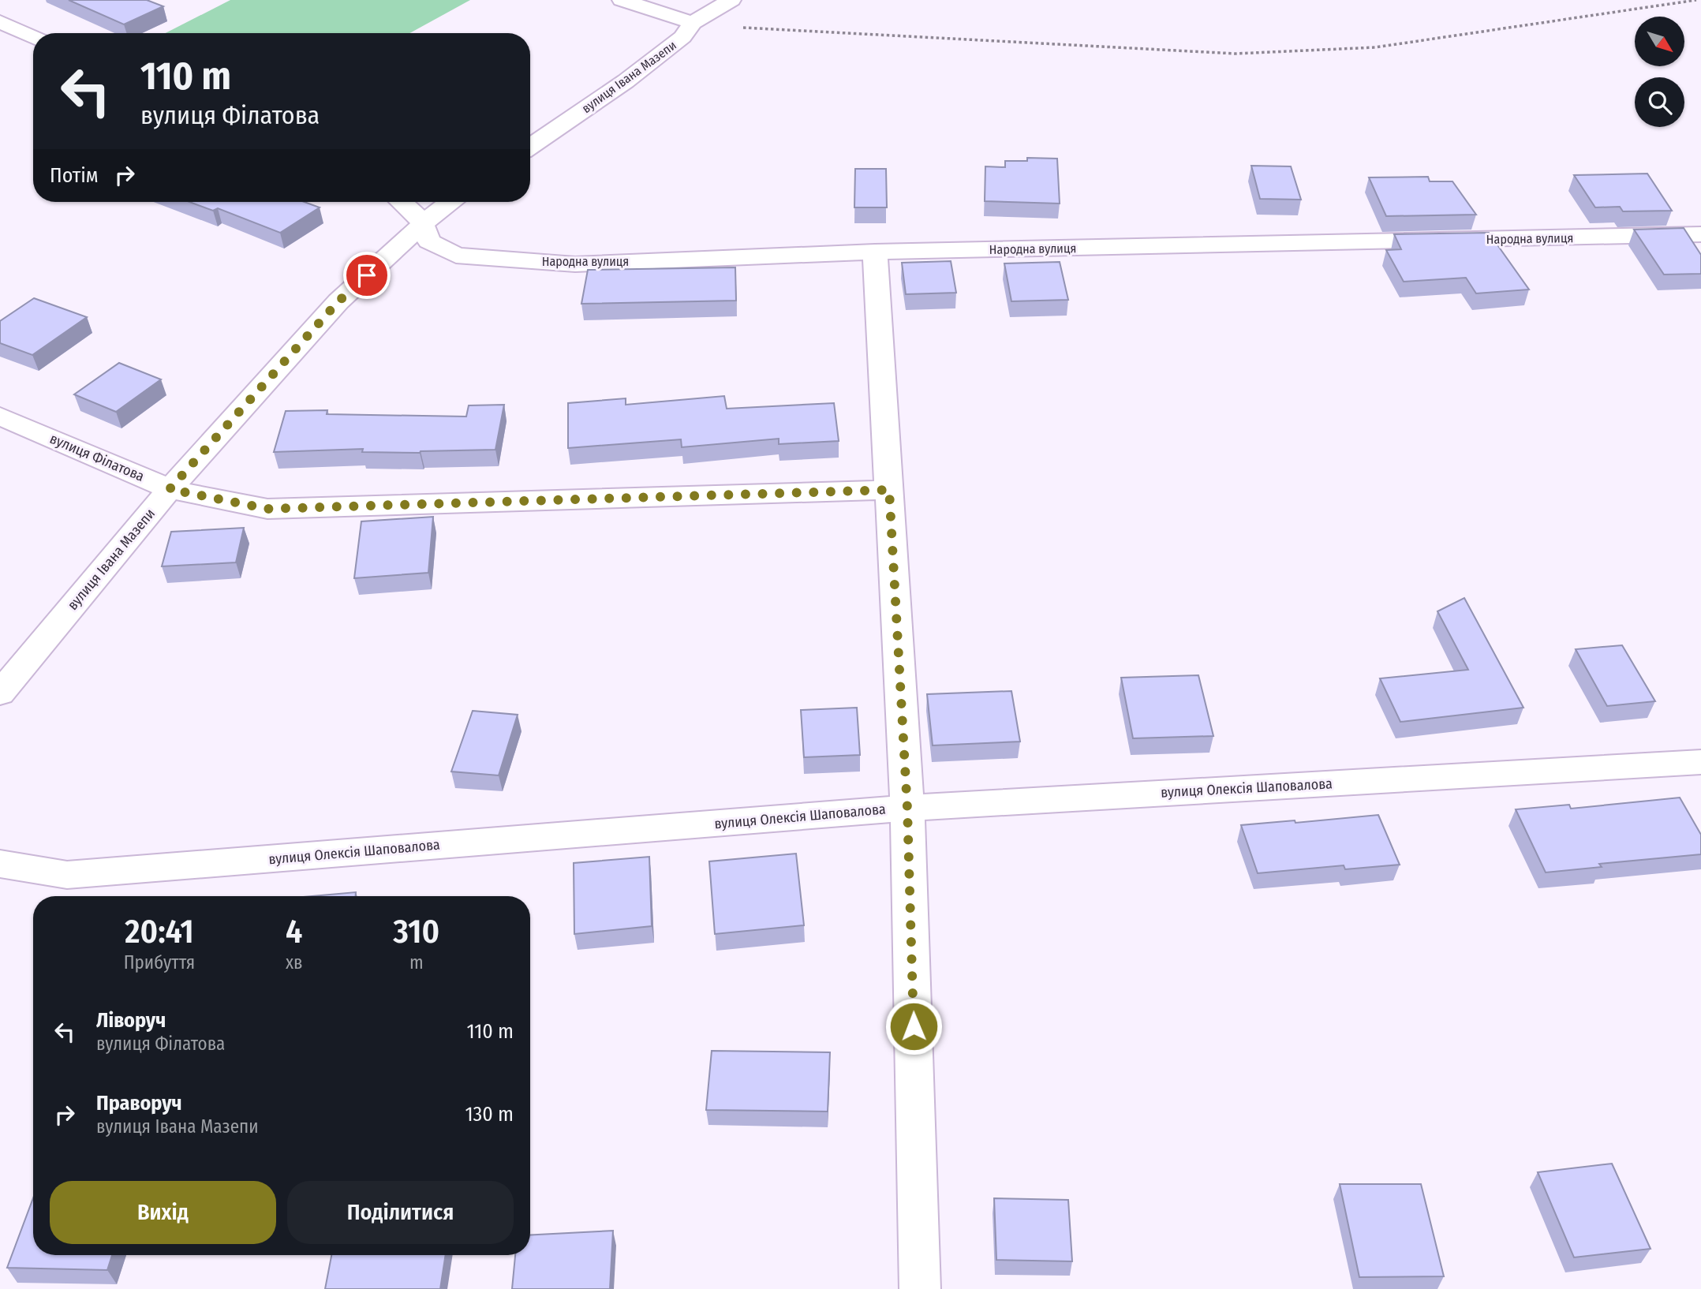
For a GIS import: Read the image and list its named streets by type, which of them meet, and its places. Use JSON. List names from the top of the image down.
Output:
{
  "streets": {
    "street": [
      "вулиця Івана Мазепи",
      "Народна вулиця",
      "вулиця Філатова",
      "вулиця Олексія Шаповалова"
    ]
  },
  "crossings": [
    ["вулиця Івана Мазепи", "Народна вулиця"],
    ["вулиця Івана Мазепи", "вулиця Філатова"]
  ],
  "north": "bottom right",
  "page": {
    "turn": ["110 m", "вулиця Філатова"],
    "then": "Потім",
    "eta": [
      "20:41",
      "Прибуття",
      "4",
      "хв",
      "310",
      "m"
    ],
    "list": [
      {
        "name": "Ліворуч",
        "note": "вулиця Філатова",
        "value": "110 m"
      },
      {
        "name": "Праворуч",
        "note": "вулиця Івана Мазепи",
        "value": "130 m"
      }
    ],
    "buttons": ["Вихід", "Поділитися"]
  }
}
